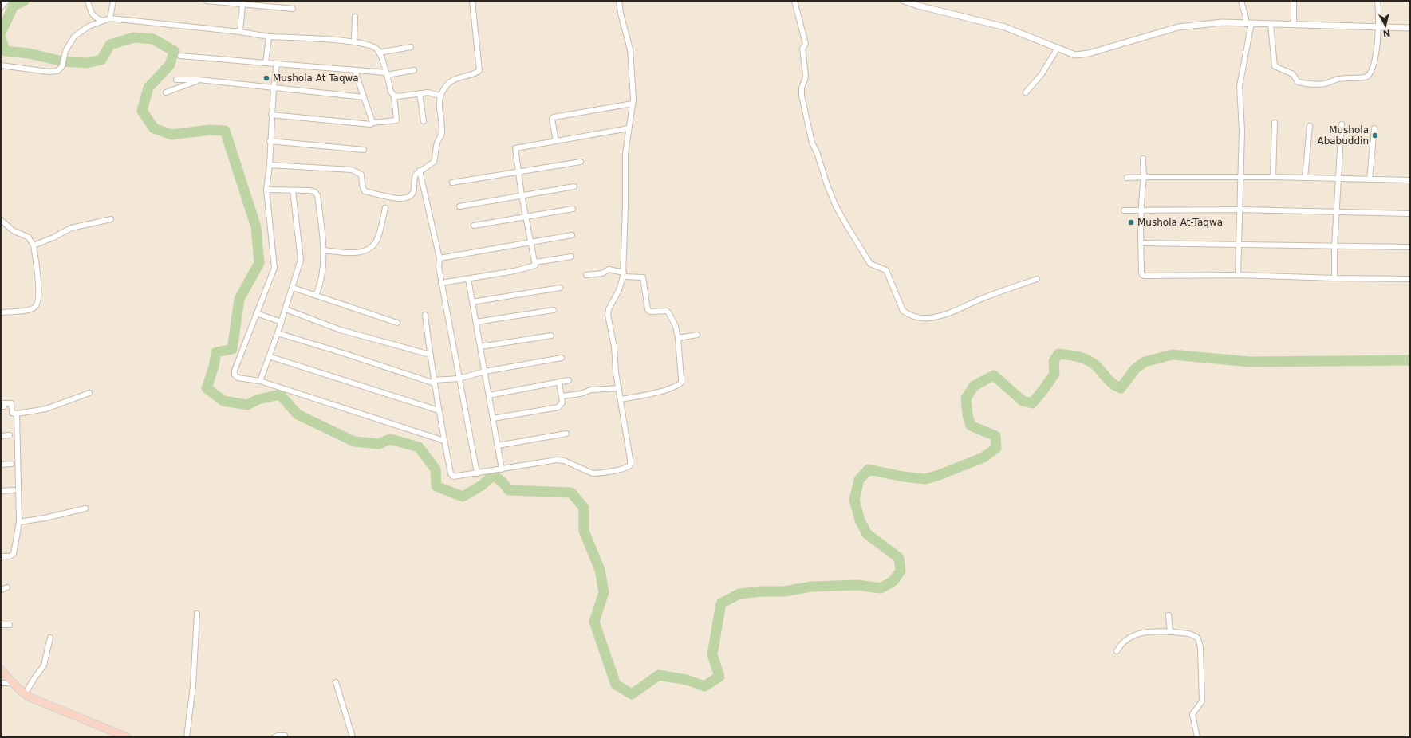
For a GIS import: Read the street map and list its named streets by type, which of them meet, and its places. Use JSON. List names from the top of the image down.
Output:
{
  "places": ["Mushola At Taqwa", "Mushola Ababuddin", "Mushola At-Taqwa"],
  "north": "bottom"
}
